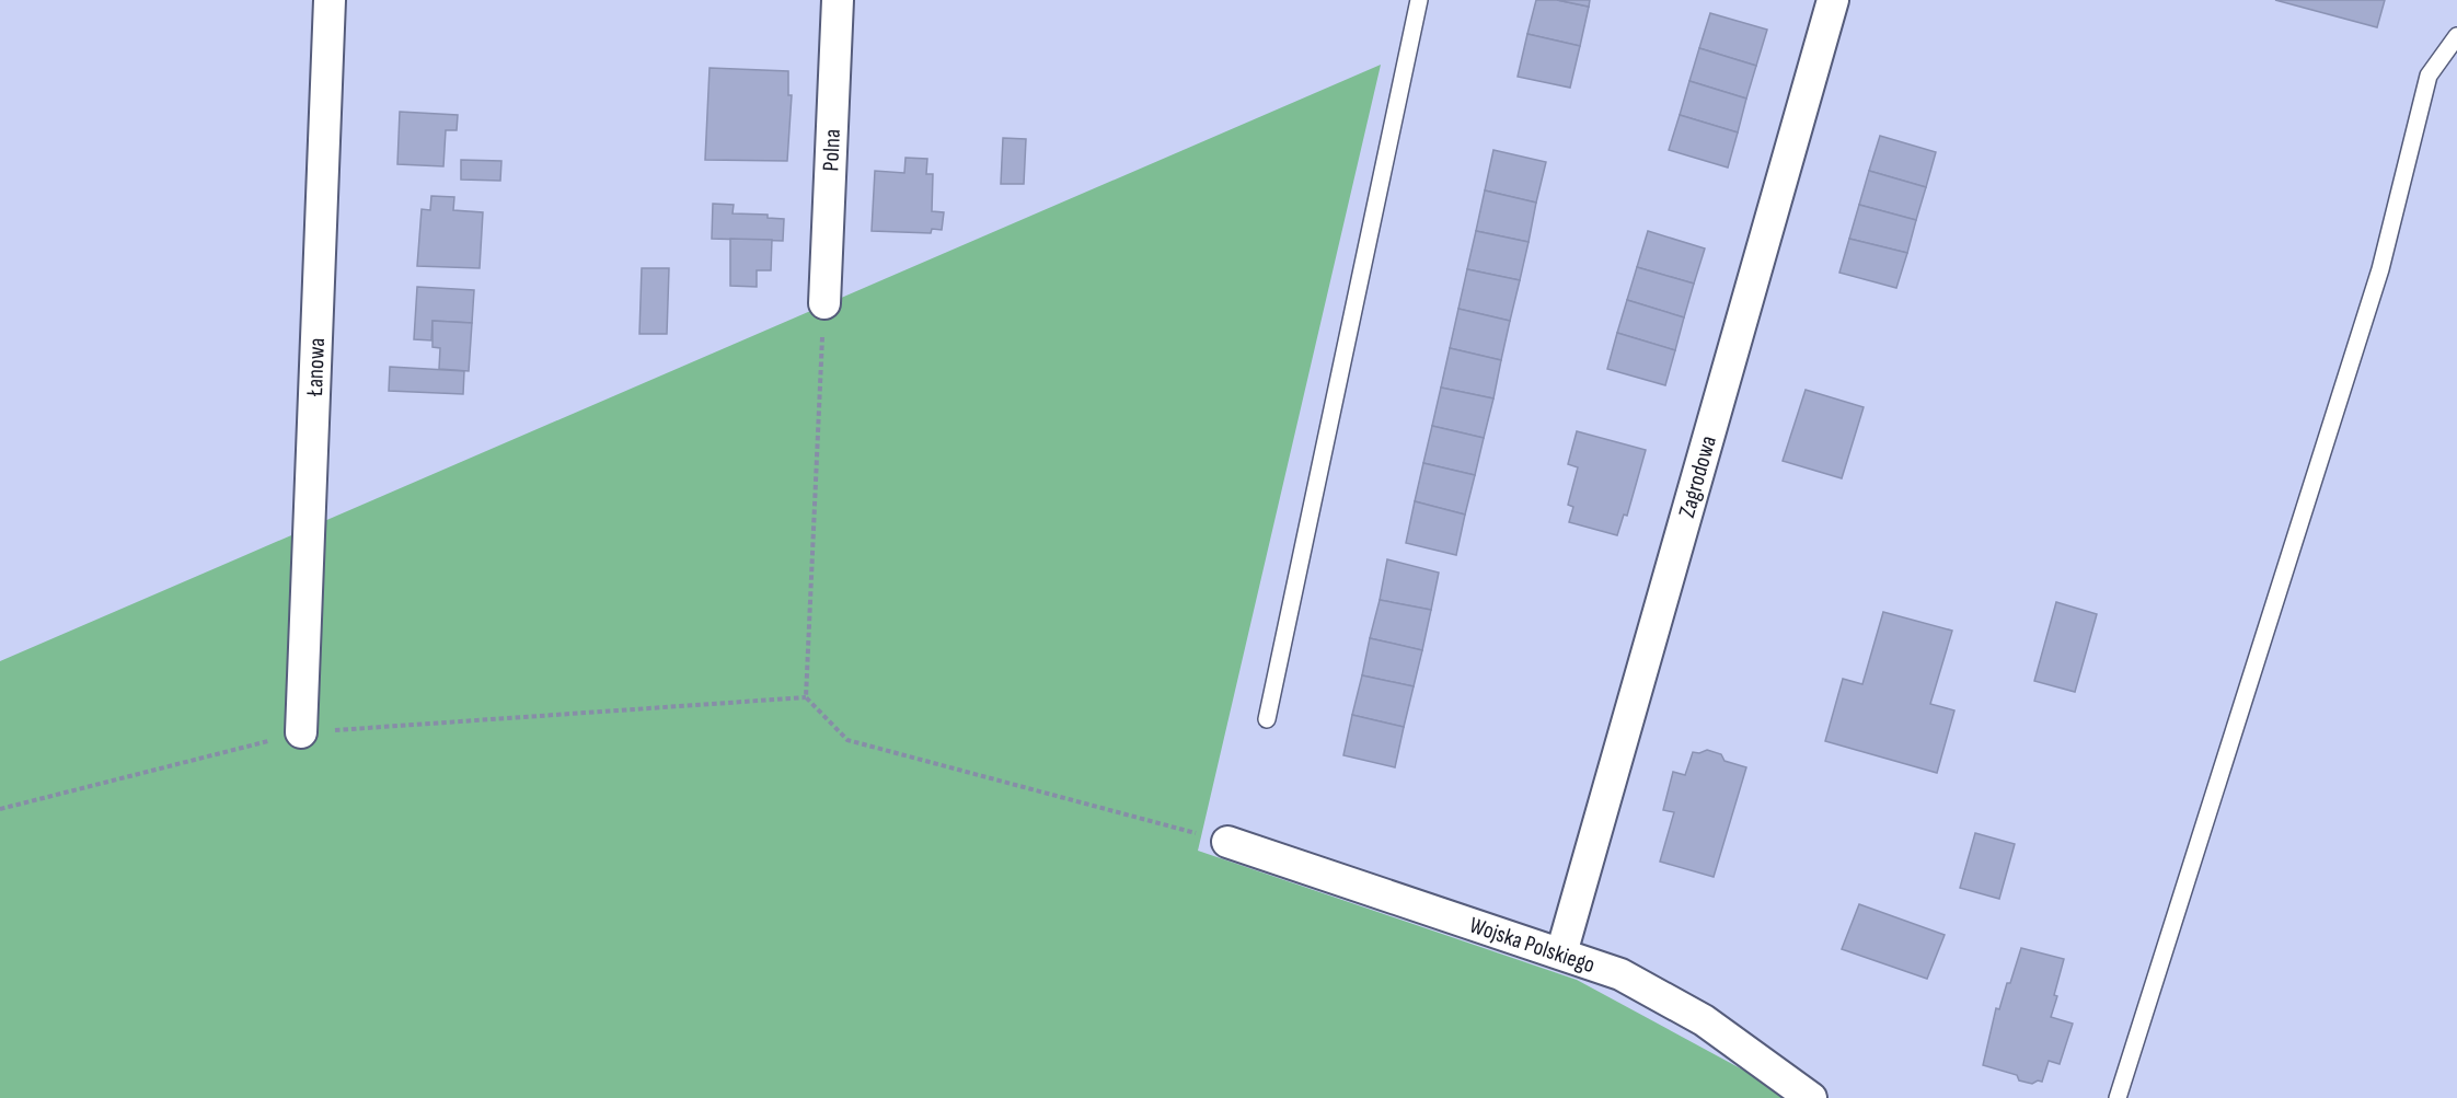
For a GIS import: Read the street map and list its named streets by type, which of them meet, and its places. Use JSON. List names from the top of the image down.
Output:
{
  "streets": {
    "street": [
      "Polna",
      "Łanowa",
      "Zagrodowa",
      "Wojska Polskiego"
    ]
  },
  "crossings": [
    ["Zagrodowa", "Wojska Polskiego"]
  ]
}
